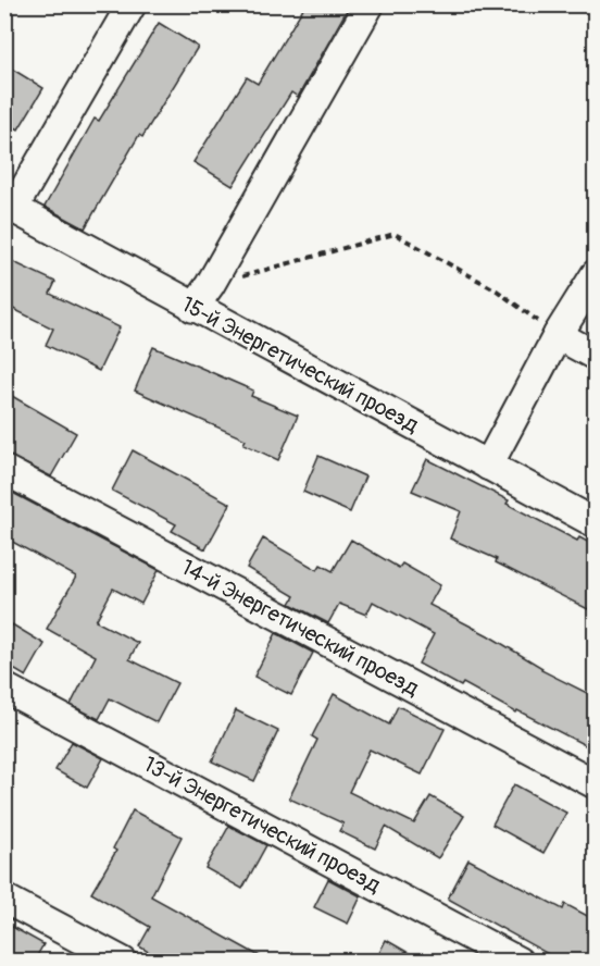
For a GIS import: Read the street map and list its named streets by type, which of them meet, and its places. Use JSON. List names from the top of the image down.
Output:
{
  "streets": {
    "street": ["15-й Энергетический проезд", "14-й Энергетический проезд", "13-й Энергетический проезд"]
  }
}
